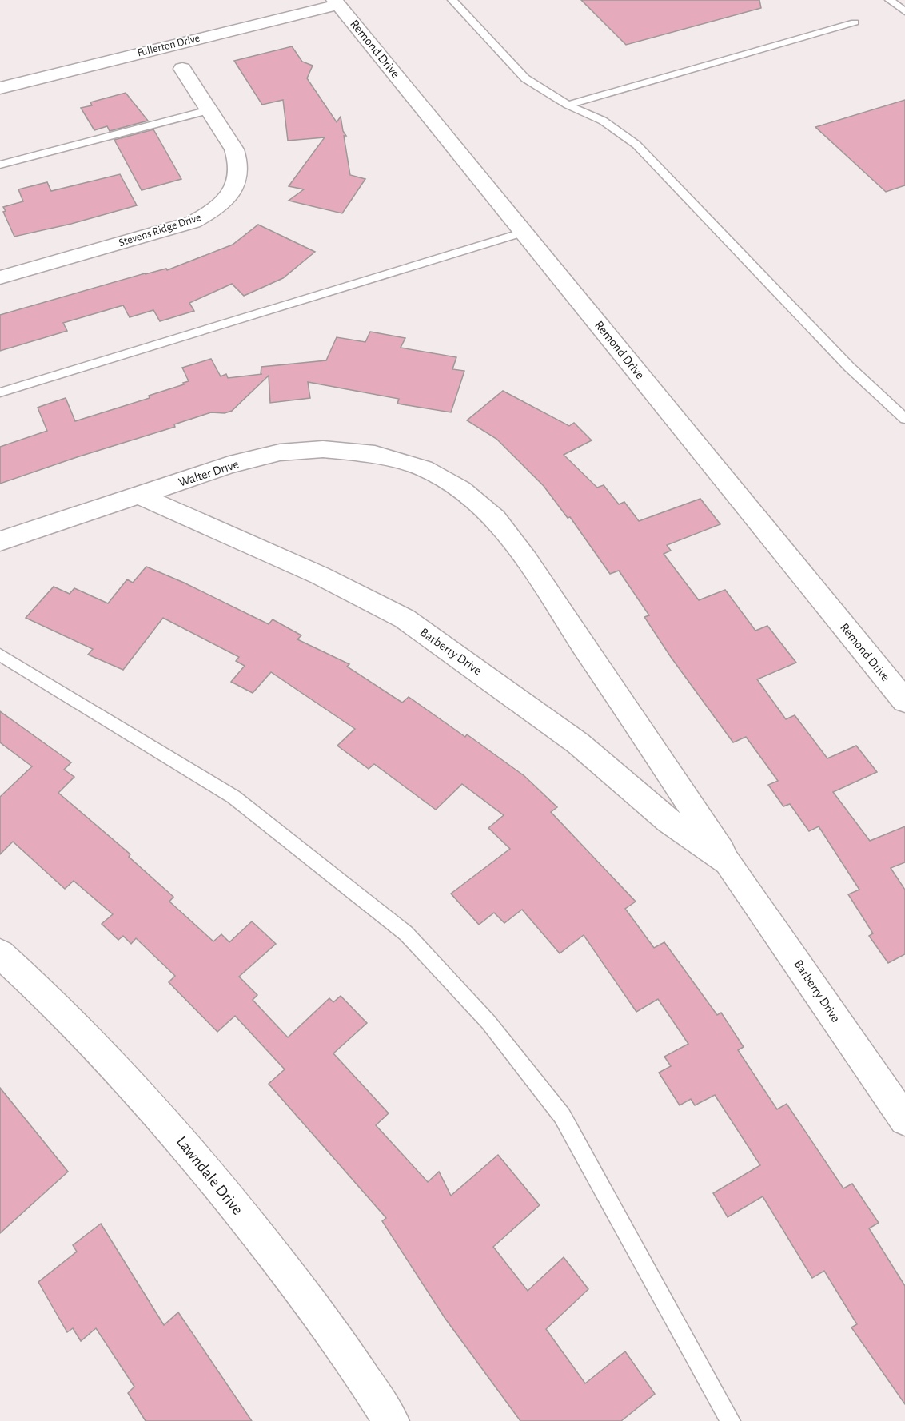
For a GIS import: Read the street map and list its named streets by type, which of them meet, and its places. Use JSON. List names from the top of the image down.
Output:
{
  "streets": {
    "street": [
      "Fullerton Drive",
      "Remond Drive",
      "Stevens Ridge Drive",
      "Walter Drive",
      "Barberry Drive",
      "Lawndale Drive"
    ]
  },
  "crossings": [
    ["Fullerton Drive", "Remond Drive"],
    ["Walter Drive", "Barberry Drive"]
  ]
}
